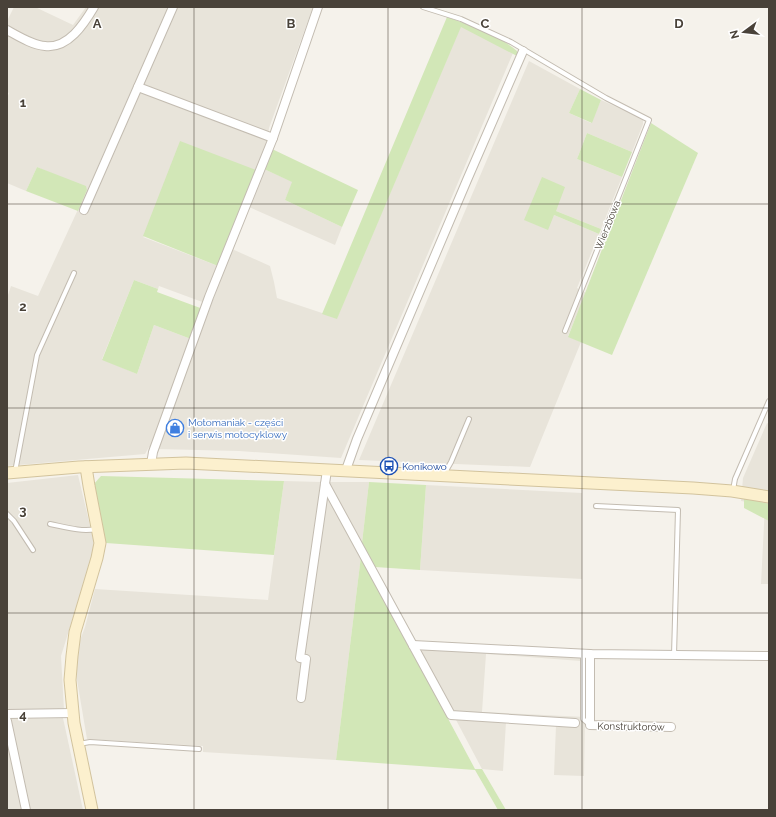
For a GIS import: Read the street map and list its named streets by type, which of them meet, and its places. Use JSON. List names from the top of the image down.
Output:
{
  "streets": {
    "street": ["Konstruktorów"],
    "lane": ["Wierzbowa"]
  },
  "places": {
    "shop": ["Motomaniak - części i serwis motocyklowy"],
    "bus stop": ["Konikowo"]
  },
  "north": "left",
  "grid": {
    "columns": [
      "A",
      "B",
      "C",
      "D"
    ],
    "rows": [
      "1",
      "2",
      "3",
      "4"
    ]
  }
}
